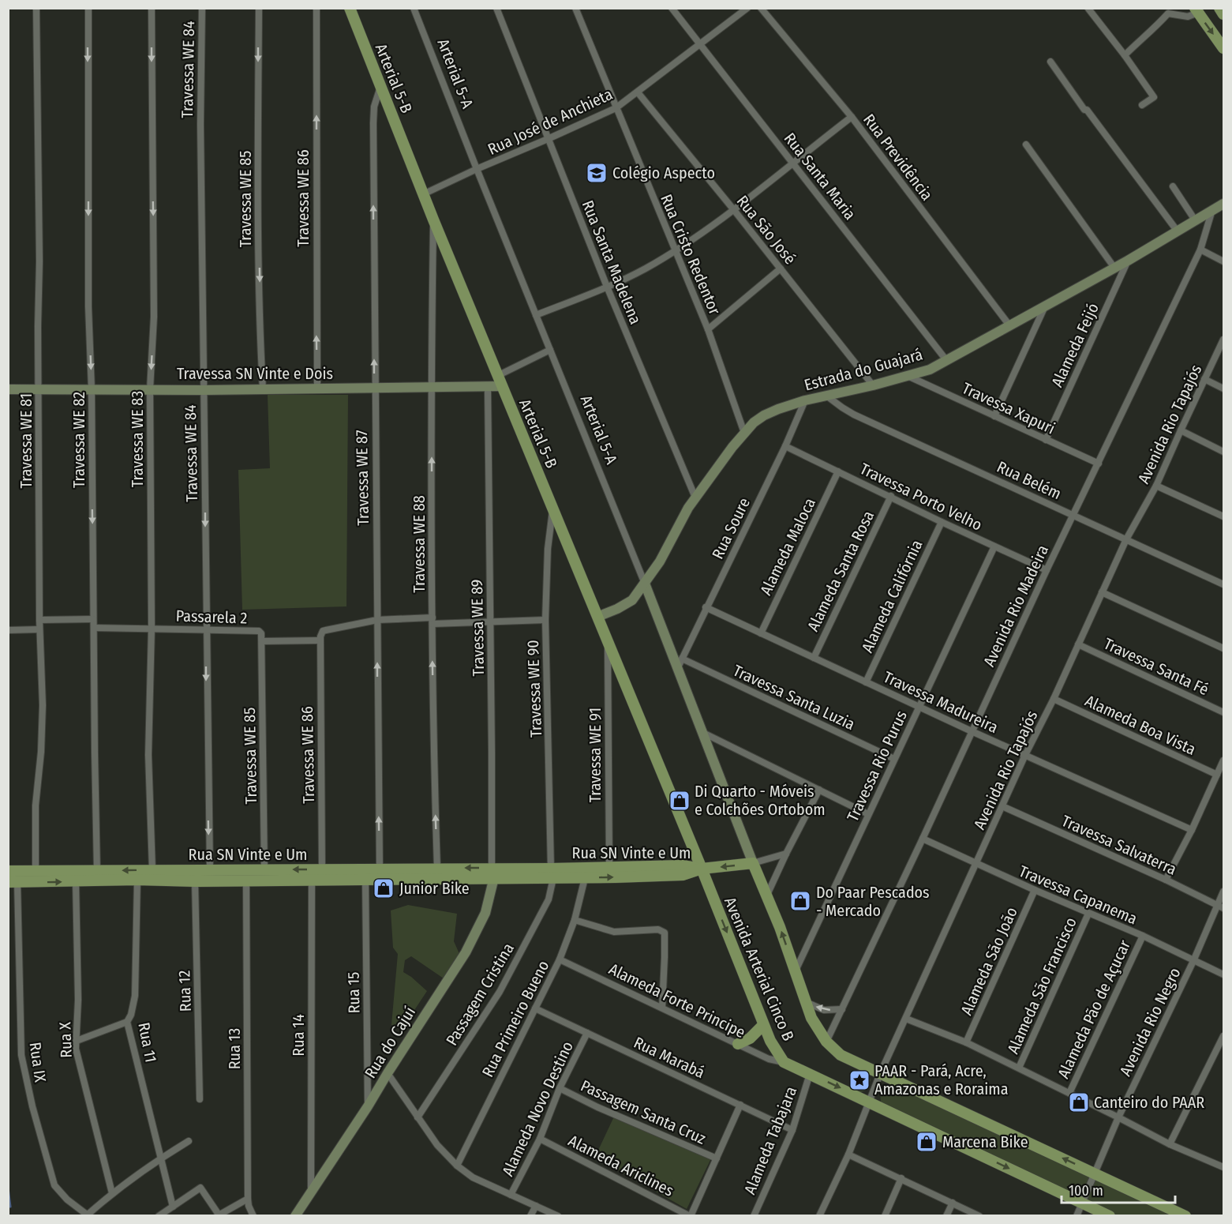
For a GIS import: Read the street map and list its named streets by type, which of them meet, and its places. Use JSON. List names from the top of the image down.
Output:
{
  "streets": {
    "main road": ["Arterial 5-B", "Rua SN Vinte e Um", "Avenida Arterial Cinco B"],
    "street": [
      "Travessa WE 84",
      "Arterial 5-A",
      "Rua José de Anchieta",
      "Rua Previdência",
      "Rua Santa Maria",
      "Travessa WE 86",
      "Travessa WE 85",
      "Rua São José",
      "Rua Cristo Redentor",
      "Rua Santa Madelena",
      "Alameda Feijó",
      "Estrada do Guajará",
      "Travessa SN Vinte e Dois",
      "Travessa Xapuri",
      "Avenida Rio Tapajós",
      "Travessa WE 83",
      "Travessa WE 82",
      "Travessa WE 81",
      "Travessa WE 87",
      "Rua Belém",
      "Travessa Porto Velho",
      "Rua Soure",
      "Travessa WE 88",
      "Alameda Maloca",
      "Alameda Santa Rosa",
      "Alameda Califórnia",
      "Avenida Rio Madeira",
      "Passarela 2",
      "Travessa WE 89",
      "Travessa Santa Fé",
      "Travessa WE 90",
      "Travessa Santa Luzia",
      "Travessa Madureira",
      "Alameda Boa Vista",
      "Travessa WE 91",
      "Travessa Rio Purus",
      "Travessa Salvaterra",
      "Travessa Capanema",
      "Alameda São João",
      "Alameda São Francisco",
      "Rua 12",
      "Rua 15",
      "Passagem Cristina",
      "Alameda Forte Principe",
      "Alameda Pão de Açucar",
      "Rua Primeiro Bueno",
      "Avenida Rio Negro",
      "Rua 14",
      "Rua X",
      "Rua 11",
      "Rua do Cajuí",
      "Rua 13",
      "Rua Marabá",
      "Rua IX",
      "Alameda Novo Destino",
      "Passagem Santa Cruz",
      "Alameda Tabajara",
      "Alameda Ariclines"
    ]
  },
  "crossings": [
    ["Travessa WE 84", "Travessa SN Vinte e Dois"],
    ["Travessa WE 84", "Passarela 2"],
    ["Travessa WE 84", "Rua SN Vinte e Um"],
    ["Arterial 5-A", "Rua José de Anchieta"],
    ["Arterial 5-A", "Estrada do Guajará"],
    ["Arterial 5-A", "Rua Soure"],
    ["Arterial 5-A", "Travessa Santa Luzia"],
    ["Arterial 5-B", "Rua José de Anchieta"],
    ["Arterial 5-B", "Estrada do Guajará"],
    ["Arterial 5-B", "Travessa SN Vinte e Dois"],
    ["Arterial 5-B", "Travessa WE 87"],
    ["Arterial 5-B", "Travessa WE 88"],
    ["Arterial 5-B", "Travessa WE 90"],
    ["Arterial 5-B", "Travessa WE 91"],
    ["Arterial 5-B", "Rua SN Vinte e Um"],
    ["Arterial 5-B", "Avenida Arterial Cinco B"],
    ["Rua José de Anchieta", "Rua Santa Maria"],
    ["Rua José de Anchieta", "Rua São José"],
    ["Rua José de Anchieta", "Rua Cristo Redentor"],
    ["Rua José de Anchieta", "Rua Santa Madelena"],
    ["Rua Previdência", "Estrada do Guajará"],
    ["Rua Santa Maria", "Estrada do Guajará"],
    ["Travessa WE 86", "Travessa SN Vinte e Dois"],
    ["Travessa WE 86", "Passarela 2"],
    ["Travessa WE 86", "Rua SN Vinte e Um"],
    ["Travessa WE 85", "Travessa SN Vinte e Dois"],
    ["Travessa WE 85", "Passarela 2"],
    ["Travessa WE 85", "Rua SN Vinte e Um"],
    ["Rua São José", "Estrada do Guajará"],
    ["Rua Cristo Redentor", "Estrada do Guajará"],
    ["Rua Santa Madelena", "Estrada do Guajará"],
    ["Alameda Feijó", "Estrada do Guajará"],
    ["Alameda Feijó", "Travessa Xapuri"],
    ["Estrada do Guajará", "Travessa Xapuri"],
    ["Estrada do Guajará", "Rua Belém"],
    ["Estrada do Guajará", "Rua Soure"],
    ["Estrada do Guajará", "Avenida Rio Madeira"],
    ["Travessa SN Vinte e Dois", "Travessa WE 83"],
    ["Travessa SN Vinte e Dois", "Travessa WE 82"],
    ["Travessa SN Vinte e Dois", "Travessa WE 81"],
    ["Travessa SN Vinte e Dois", "Travessa WE 87"],
    ["Travessa SN Vinte e Dois", "Travessa WE 88"],
    ["Travessa SN Vinte e Dois", "Travessa WE 89"],
    ["Travessa Xapuri", "Avenida Rio Madeira"],
    ["Avenida Rio Tapajós", "Rua Belém"],
    ["Avenida Rio Tapajós", "Travessa Santa Fé"],
    ["Avenida Rio Tapajós", "Travessa Madureira"],
    ["Avenida Rio Tapajós", "Alameda Boa Vista"],
    ["Avenida Rio Tapajós", "Travessa Salvaterra"],
    ["Avenida Rio Tapajós", "Travessa Capanema"],
    ["Avenida Rio Tapajós", "Avenida Arterial Cinco B"],
    ["Travessa WE 83", "Passarela 2"],
    ["Travessa WE 83", "Rua SN Vinte e Um"],
    ["Travessa WE 82", "Passarela 2"],
    ["Travessa WE 82", "Rua SN Vinte e Um"],
    ["Travessa WE 81", "Rua SN Vinte e Um"],
    ["Travessa WE 87", "Rua SN Vinte e Um"],
    ["Rua Belém", "Avenida Rio Madeira"],
    ["Travessa Porto Velho", "Rua Soure"],
    ["Travessa Porto Velho", "Alameda Maloca"],
    ["Travessa Porto Velho", "Alameda Santa Rosa"],
    ["Travessa Porto Velho", "Alameda Califórnia"],
    ["Travessa Porto Velho", "Avenida Rio Madeira"],
    ["Travessa Porto Velho", "Travessa Rio Purus"],
    ["Rua Soure", "Travessa Santa Luzia"],
    ["Rua Soure", "Travessa Madureira"],
    ["Travessa WE 88", "Rua SN Vinte e Um"],
    ["Alameda Maloca", "Travessa Madureira"],
    ["Alameda Santa Rosa", "Travessa Madureira"],
    ["Alameda Califórnia", "Travessa Madureira"],
    ["Avenida Rio Madeira", "Travessa Madureira"],
    ["Avenida Rio Madeira", "Travessa Capanema"],
    ["Travessa WE 89", "Rua SN Vinte e Um"],
    ["Travessa WE 89", "Rua do Cajuí"],
    ["Travessa WE 90", "Rua SN Vinte e Um"],
    ["Travessa WE 90", "Passagem Cristina"],
    ["Travessa Santa Luzia", "Travessa Rio Purus"],
    ["Travessa Madureira", "Travessa Rio Purus"],
    ["Travessa WE 91", "Rua SN Vinte e Um"],
    ["Travessa Salvaterra", "Avenida Rio Negro"],
    ["Rua SN Vinte e Um", "Avenida Arterial Cinco B"],
    ["Rua SN Vinte e Um", "Rua 12"],
    ["Rua SN Vinte e Um", "Rua 15"],
    ["Rua SN Vinte e Um", "Passagem Cristina"],
    ["Rua SN Vinte e Um", "Rua Primeiro Bueno"],
    ["Rua SN Vinte e Um", "Rua 14"],
    ["Rua SN Vinte e Um", "Rua X"],
    ["Rua SN Vinte e Um", "Rua 11"],
    ["Rua SN Vinte e Um", "Rua do Cajuí"],
    ["Rua SN Vinte e Um", "Rua 13"],
    ["Rua SN Vinte e Um", "Rua IX"],
    ["Travessa Capanema", "Alameda São João"],
    ["Travessa Capanema", "Alameda São Francisco"],
    ["Travessa Capanema", "Alameda Pão de Açucar"],
    ["Travessa Capanema", "Avenida Rio Negro"],
    ["Avenida Arterial Cinco B", "Alameda Forte Principe"],
    ["Avenida Arterial Cinco B", "Avenida Rio Negro"],
    ["Avenida Arterial Cinco B", "Alameda Tabajara"],
    ["Rua 15", "Rua do Cajuí"],
    ["Alameda Forte Principe", "Rua Primeiro Bueno"],
    ["Rua Primeiro Bueno", "Rua Marabá"],
    ["Rua 14", "Rua do Cajuí"],
    ["Rua Marabá", "Alameda Novo Destino"],
    ["Rua Marabá", "Alameda Tabajara"],
    ["Alameda Novo Destino", "Passagem Santa Cruz"],
    ["Alameda Novo Destino", "Alameda Ariclines"]
  ],
  "one_way": [
    "Travessa WE 84",
    "Travessa WE 86",
    "Travessa WE 85",
    "Travessa WE 83",
    "Travessa WE 82",
    "Travessa WE 87",
    "Travessa WE 88"
  ],
  "places": {
    "school or university": ["Colégio Aspecto"],
    "shop": [
      "Di Quarto - Móveis e Colchões Ortobom",
      "Junior Bike",
      "Do Paar Pescados - Mercado",
      "Canteiro do PAAR",
      "Marcena Bike"
    ],
    "place": ["PAAR - Pará, Acre, Amazonas e Roraima"]
  },
  "scale_bar": "100 m"
}
